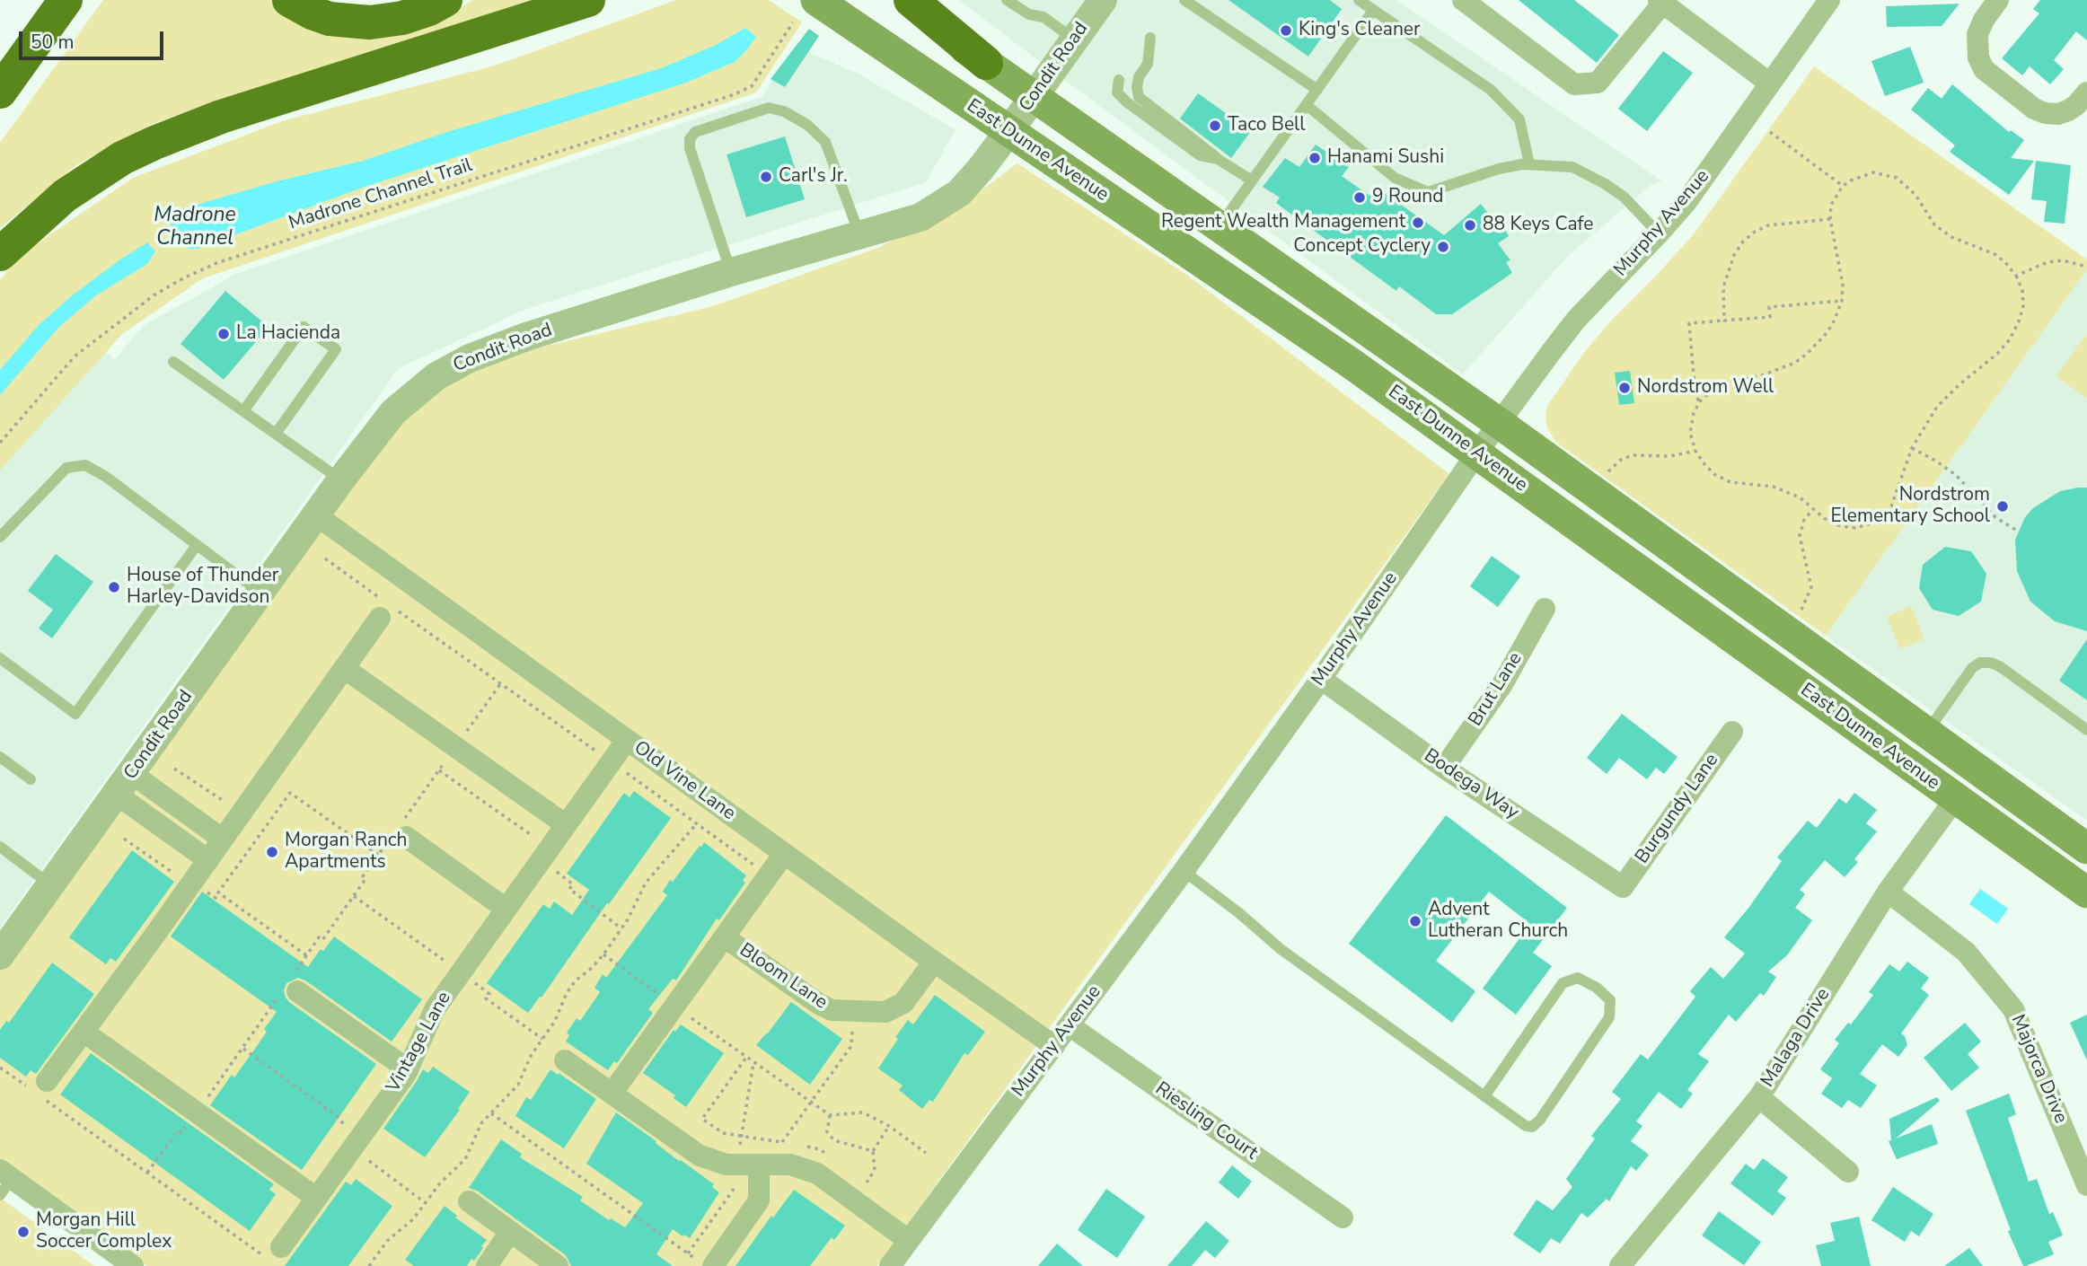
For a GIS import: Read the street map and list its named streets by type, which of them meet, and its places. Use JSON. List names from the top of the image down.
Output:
{
  "streets": {
    "main road": ["East Dunne Avenue"],
    "street": [
      "Condit Road",
      "Murphy Avenue",
      "Brut Lane",
      "Old Vine Lane",
      "Bodega Way",
      "Burgundy Lane",
      "Bloom Lane",
      "Malaga Drive",
      "Vintage Lane",
      "Majorca Drive",
      "Riesling Court"
    ],
    "path": ["Madrone Channel Trail"]
  },
  "crossings": [
    ["Condit Road", "East Dunne Avenue"],
    ["Condit Road", "Old Vine Lane"],
    ["East Dunne Avenue", "Murphy Avenue"],
    ["East Dunne Avenue", "Malaga Drive"],
    ["Murphy Avenue", "Old Vine Lane"],
    ["Murphy Avenue", "Bodega Way"],
    ["Murphy Avenue", "Riesling Court"],
    ["Brut Lane", "Bodega Way"],
    ["Old Vine Lane", "Bloom Lane"],
    ["Old Vine Lane", "Vintage Lane"],
    ["Bodega Way", "Burgundy Lane"],
    ["Malaga Drive", "Majorca Drive"]
  ],
  "water": ["Madrone Channel"],
  "places": [
    "King's Cleaner",
    "Taco Bell",
    "Hanami Sushi",
    "Carl's Jr.",
    "9 Round",
    "Regent Wealth Management",
    "88 Keys Cafe",
    "Concept Cyclery",
    "La Hacienda",
    "Nordstrom Well",
    "Nordstrom Elementary School",
    "House of Thunder Harley-Davidson",
    "Morgan Ranch Apartments",
    "Advent Lutheran Church",
    "Morgan Hill Soccer Complex"
  ],
  "scale_bar": "50 m"
}
